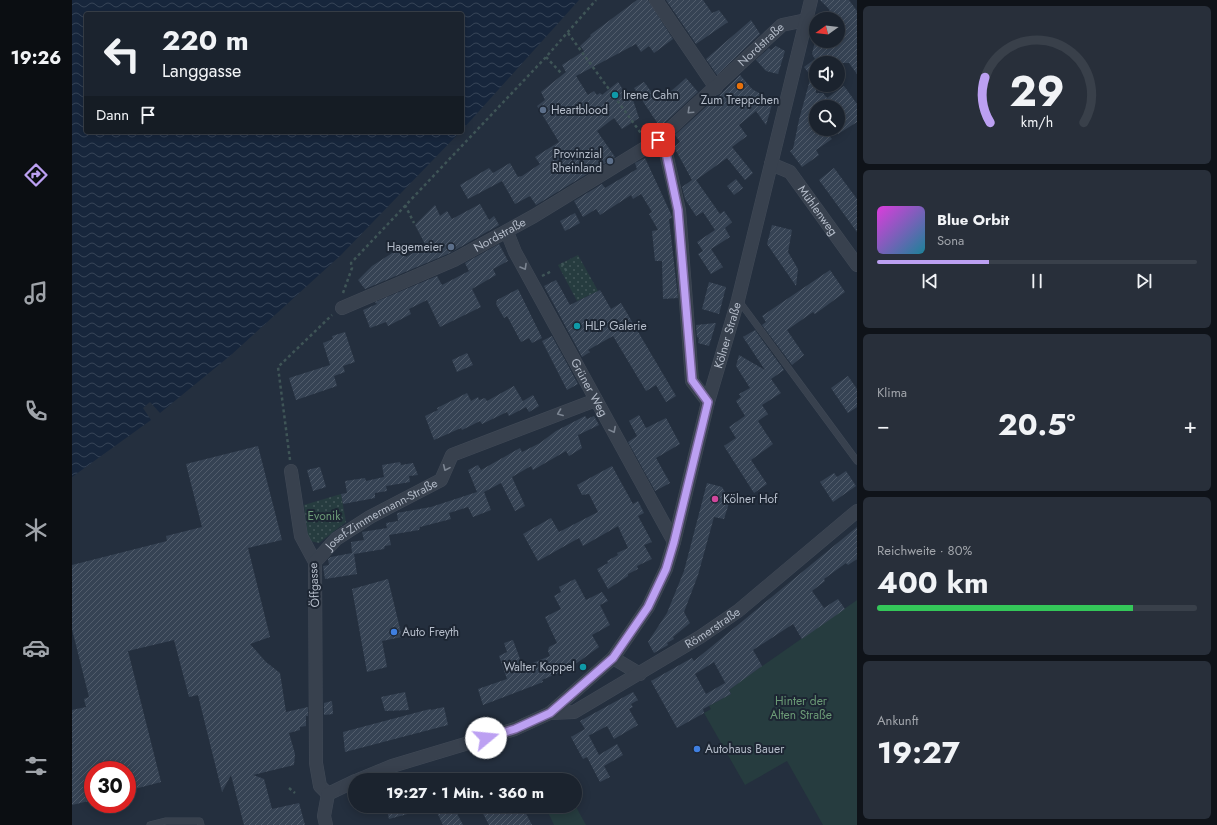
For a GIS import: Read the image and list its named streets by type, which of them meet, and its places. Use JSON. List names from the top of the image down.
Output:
{
  "streets": {
    "street": [
      "Nordstraße",
      "Mühlenweg",
      "Kölner Straße",
      "Grüner Weg",
      "Josef-Zimmermann-Straße",
      "Öffgasse",
      "Römerstraße"
    ]
  },
  "crossings": [
    ["Nordstraße", "Kölner Straße"],
    ["Nordstraße", "Grüner Weg"],
    ["Mühlenweg", "Kölner Straße"],
    ["Kölner Straße", "Grüner Weg"],
    ["Kölner Straße", "Römerstraße"],
    ["Grüner Weg", "Josef-Zimmermann-Straße"],
    ["Josef-Zimmermann-Straße", "Öffgasse"]
  ],
  "one_way": ["Grüner Weg", "Josef-Zimmermann-Straße"],
  "parks": ["Evonik", "Hinter der Alten Straße"],
  "places": [
    "Zum Treppchen",
    "Irene Cahn",
    "Heartblood",
    "Provinzial Rheinland",
    "Hagemeier",
    "HLP Galerie",
    "Kölner Hof",
    "Auto Freyth",
    "Walter Koppel",
    "Autohaus Bauer"
  ],
  "north": "left",
  "page": {
    "tabs": "19:26",
    "turn": ["220 m", "Langgasse"],
    "then": "Dann",
    "song": ["Blue Orbit", "Sona"],
    "tile": [
      "Klima",
      ["Reichweite · 80%", "400 km"],
      ["Ankunft", "19:27"]
    ],
    "heat": ["−", "20.5°", "+"],
    "limit": "30",
    "trip": "19:27 · 1 Min. · 360 m",
    "gauge": ["29", "km/h"]
  }
}
